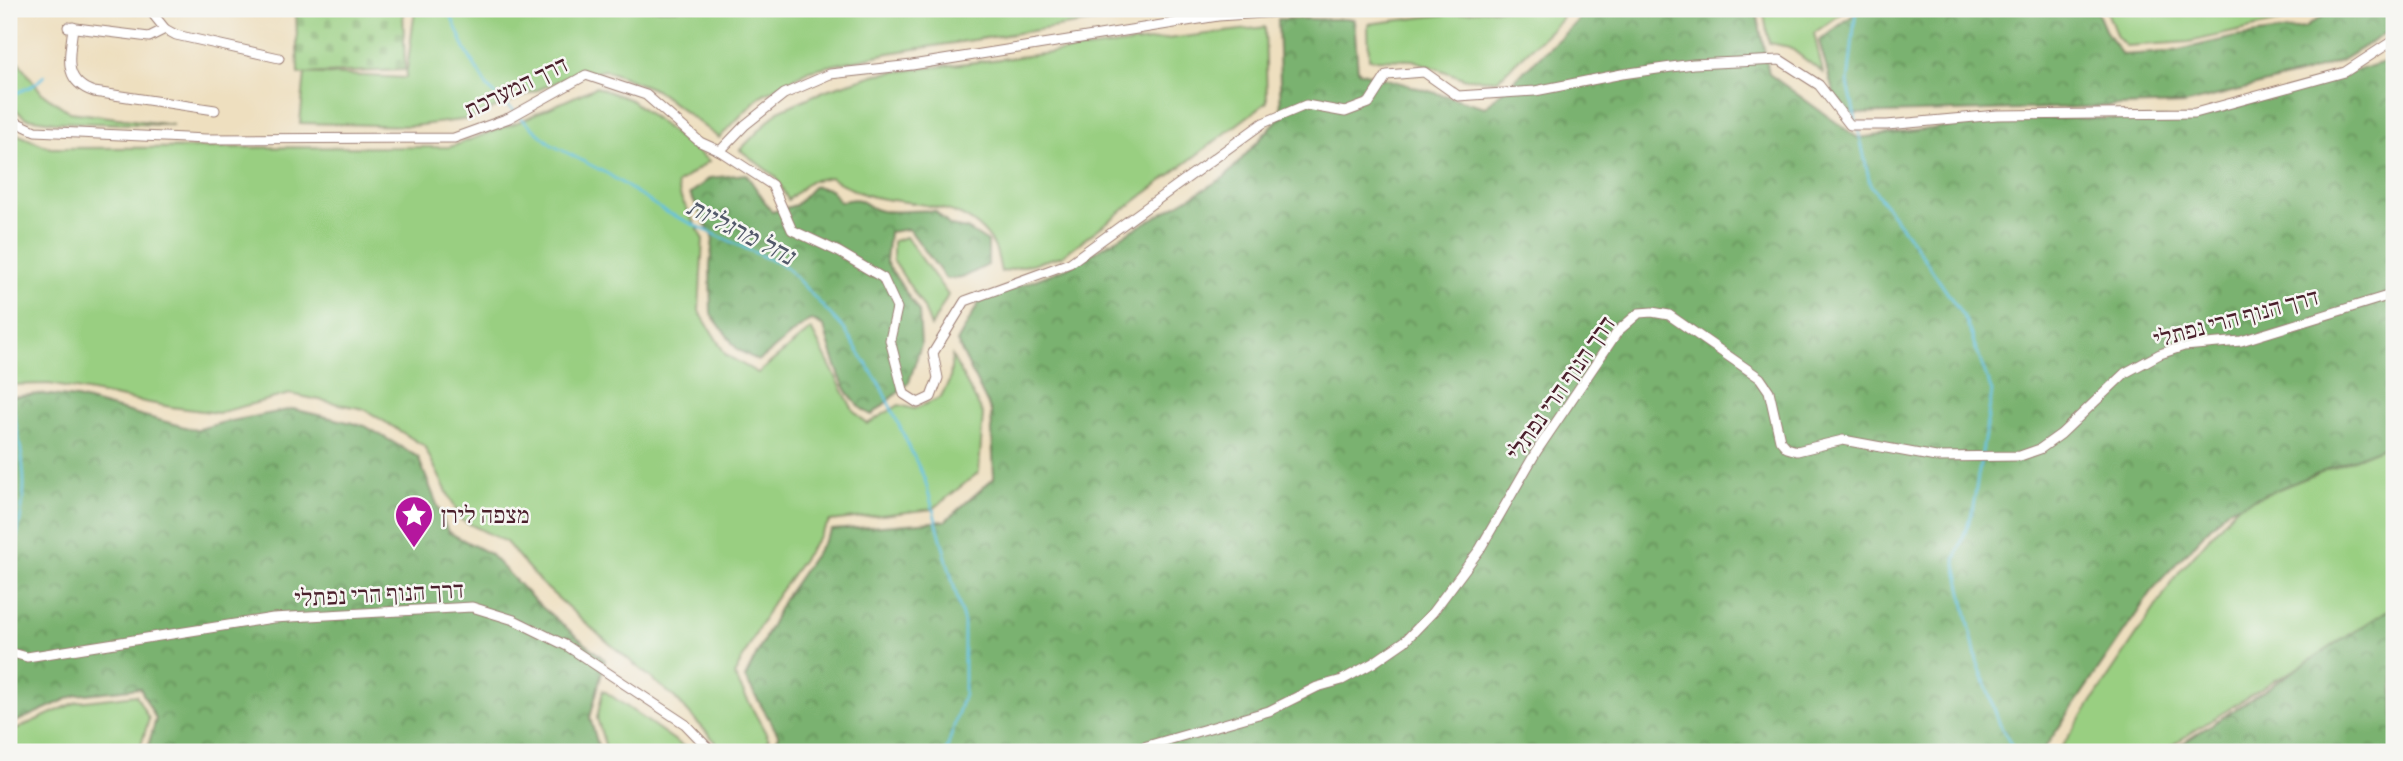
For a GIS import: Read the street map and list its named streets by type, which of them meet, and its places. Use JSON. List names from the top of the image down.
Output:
{
  "streets": {
    "street": ["דרך המערכת", "דרך הנוף הרי נפתלי"]
  },
  "water": ["נחל מרגליות"],
  "places": {
    "place": ["מצפה לירן"]
  }
}
